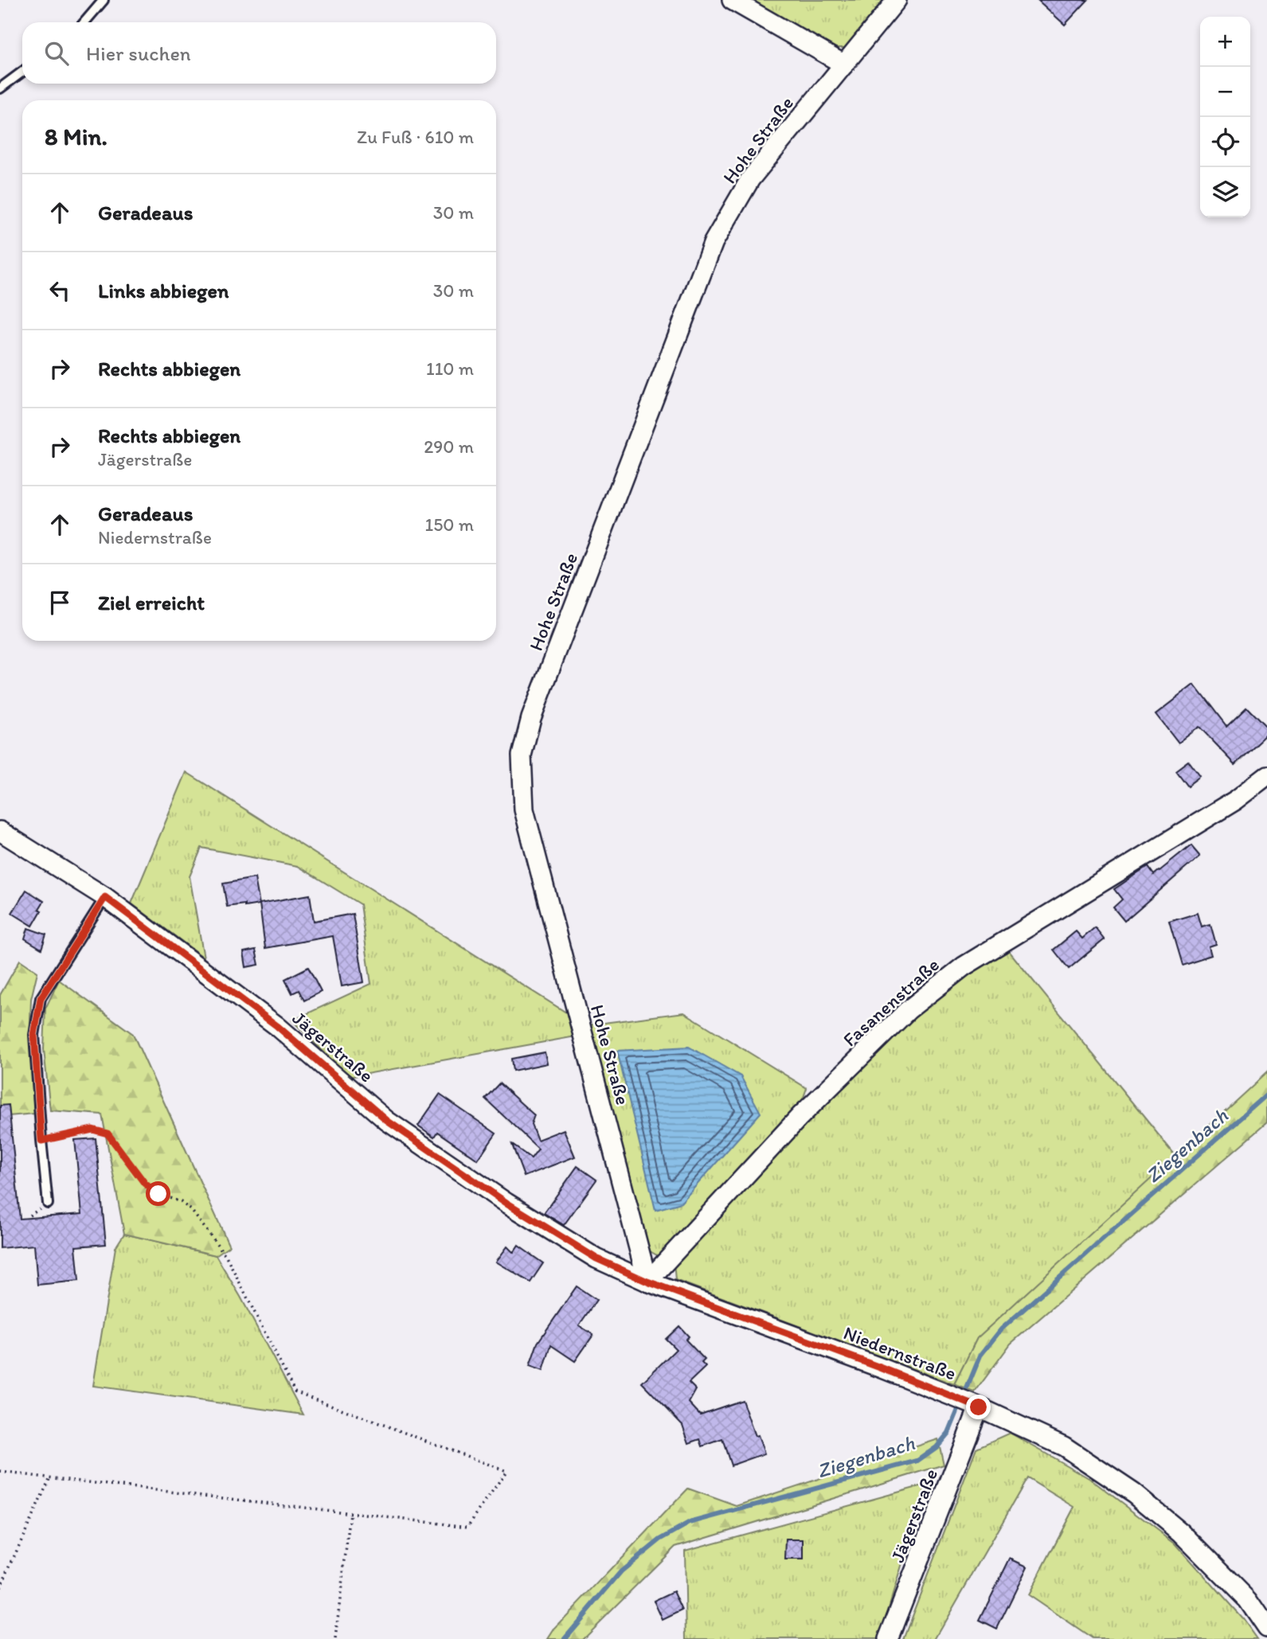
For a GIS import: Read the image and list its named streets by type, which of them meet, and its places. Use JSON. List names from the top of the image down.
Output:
{
  "streets": {
    "street": [
      "Hohe Straße",
      "Fasanenstraße",
      "Jägerstraße",
      "Niedernstraße"
    ]
  },
  "crossings": [
    ["Hohe Straße", "Fasanenstraße"],
    ["Hohe Straße", "Jägerstraße"],
    ["Hohe Straße", "Niedernstraße"],
    ["Fasanenstraße", "Jägerstraße"],
    ["Fasanenstraße", "Niedernstraße"],
    ["Jägerstraße", "Niedernstraße"]
  ],
  "water": ["Ziegenbach"],
  "page": {
    "map_buttons": ["+", "−"],
    "search": "Hier suchen",
    "heading": ["8 Min.", "Zu Fuß · 610 m"],
    "list": [
      ["Geradeaus", "30 m"],
      ["Links abbiegen", "30 m"],
      ["Rechts abbiegen", "110 m"],
      ["Rechts abbiegen", "Jägerstraße", "290 m"],
      ["Geradeaus", "Niedernstraße", "150 m"],
      "Ziel erreicht"
    ]
  }
}
